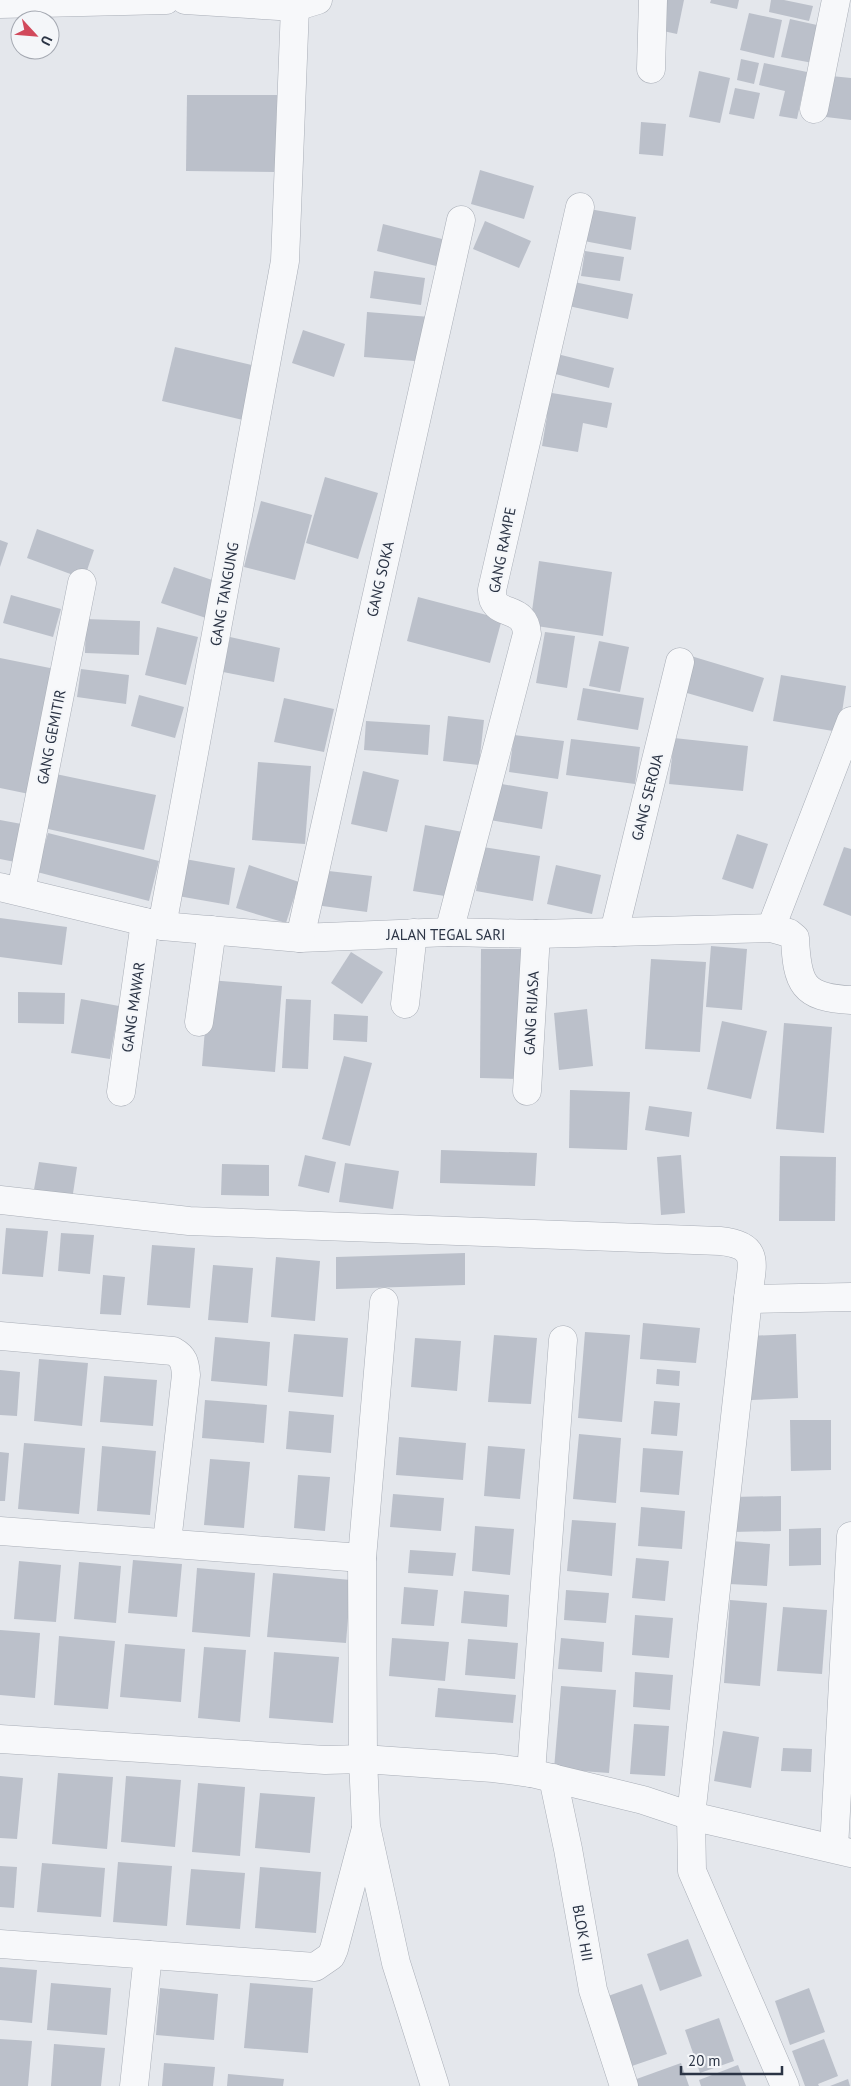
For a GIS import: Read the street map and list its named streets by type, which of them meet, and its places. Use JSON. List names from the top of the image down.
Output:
{
  "streets": {
    "street": [
      "GANG RAMPE",
      "GANG SOKA",
      "GANG TANGUNG",
      "GANG GEMITIR",
      "GANG SEROJA",
      "JALAN TEGAL SARI",
      "GANG MAWAR",
      "GANG RIJASA",
      "BLOK HII"
    ]
  },
  "crossings": [
    ["GANG RAMPE", "JALAN TEGAL SARI"],
    ["GANG SOKA", "JALAN TEGAL SARI"],
    ["GANG TANGUNG", "JALAN TEGAL SARI"],
    ["GANG TANGUNG", "GANG MAWAR"],
    ["GANG GEMITIR", "JALAN TEGAL SARI"],
    ["GANG SEROJA", "JALAN TEGAL SARI"],
    ["JALAN TEGAL SARI", "GANG MAWAR"],
    ["JALAN TEGAL SARI", "GANG RIJASA"]
  ],
  "scale_bar": "20 m",
  "north": "bottom right"
}
